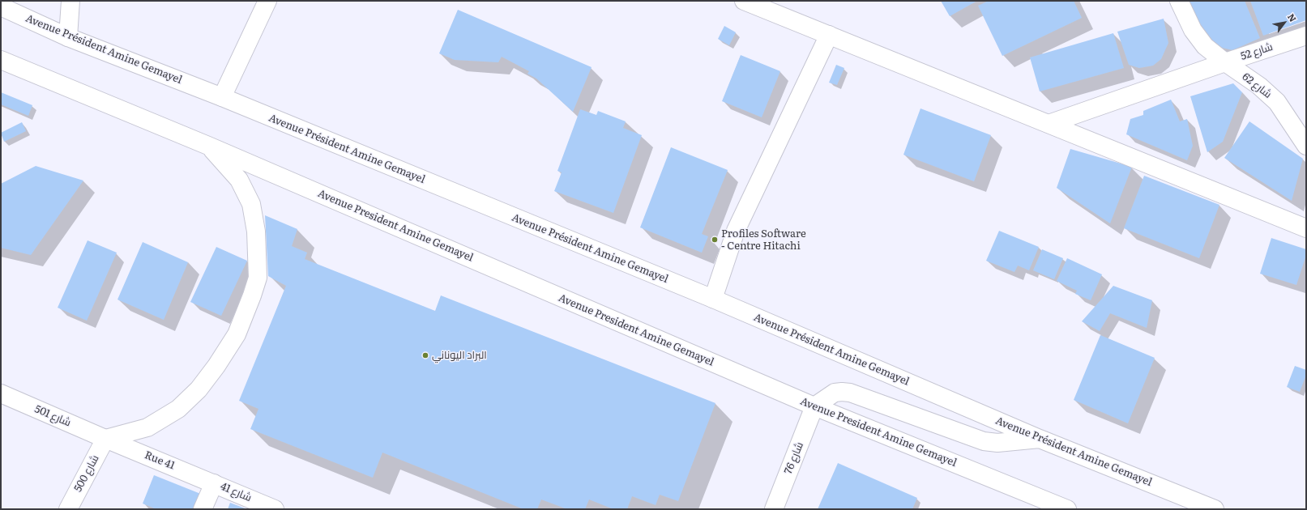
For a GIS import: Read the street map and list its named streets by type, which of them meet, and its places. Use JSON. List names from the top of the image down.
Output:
{
  "streets": {
    "main road": [
      "Avenue Président Amine Gemayel",
      "شارع 52",
      "شارع 62",
      "Avenue President Amine Gemayel",
      "شارع 501",
      "شارع 76",
      "Rue 41",
      "شارع 500",
      "شارع 41"
    ]
  },
  "crossings": [
    ["شارع 52", "شارع 62"],
    ["Avenue President Amine Gemayel", "شارع 76"],
    ["شارع 501", "Rue 41"],
    ["شارع 501", "شارع 500"],
    ["Rue 41", "شارع 500"],
    ["Rue 41", "شارع 41"]
  ],
  "places": ["Profiles Software - Centre Hitachi", "البراد اليوناني"],
  "north": "top right"
}
